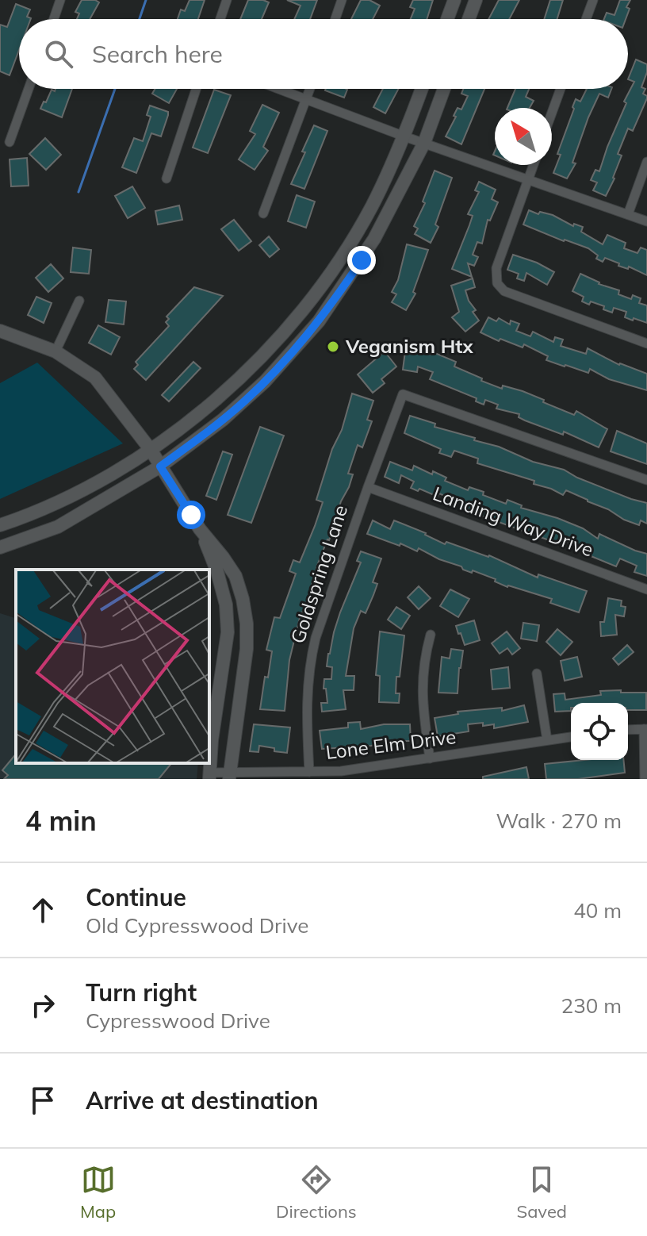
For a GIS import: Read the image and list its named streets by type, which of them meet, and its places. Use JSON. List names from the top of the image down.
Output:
{
  "streets": {
    "street": ["Landing Way Drive", "Goldspring Lane", "Lone Elm Drive"]
  },
  "crossings": [
    ["Landing Way Drive", "Goldspring Lane"],
    ["Goldspring Lane", "Lone Elm Drive"]
  ],
  "places": ["Veganism Htx"],
  "north": "top left",
  "page": {
    "search": "Search here",
    "heading": ["4 min", "Walk · 270 m"],
    "list": [
      ["Continue", "Old Cypresswood Drive", "40 m"],
      ["Turn right", "Cypresswood Drive", "230 m"],
      "Arrive at destination"
    ],
    "nav": ["Map", "Directions", "Saved"]
  }
}
